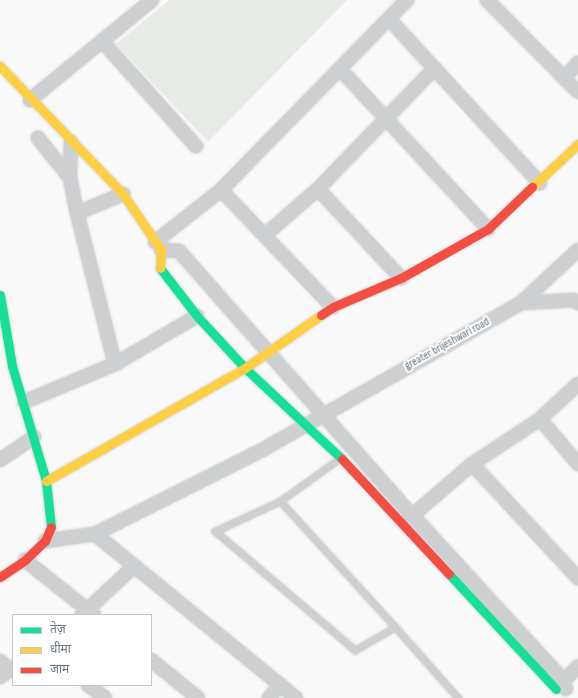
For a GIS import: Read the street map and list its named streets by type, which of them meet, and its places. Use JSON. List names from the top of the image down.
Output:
{
  "streets": {
    "street": ["greater brijeshwari road"]
  },
  "legend": ["तेज़", "धीमा", "जाम"]
}
